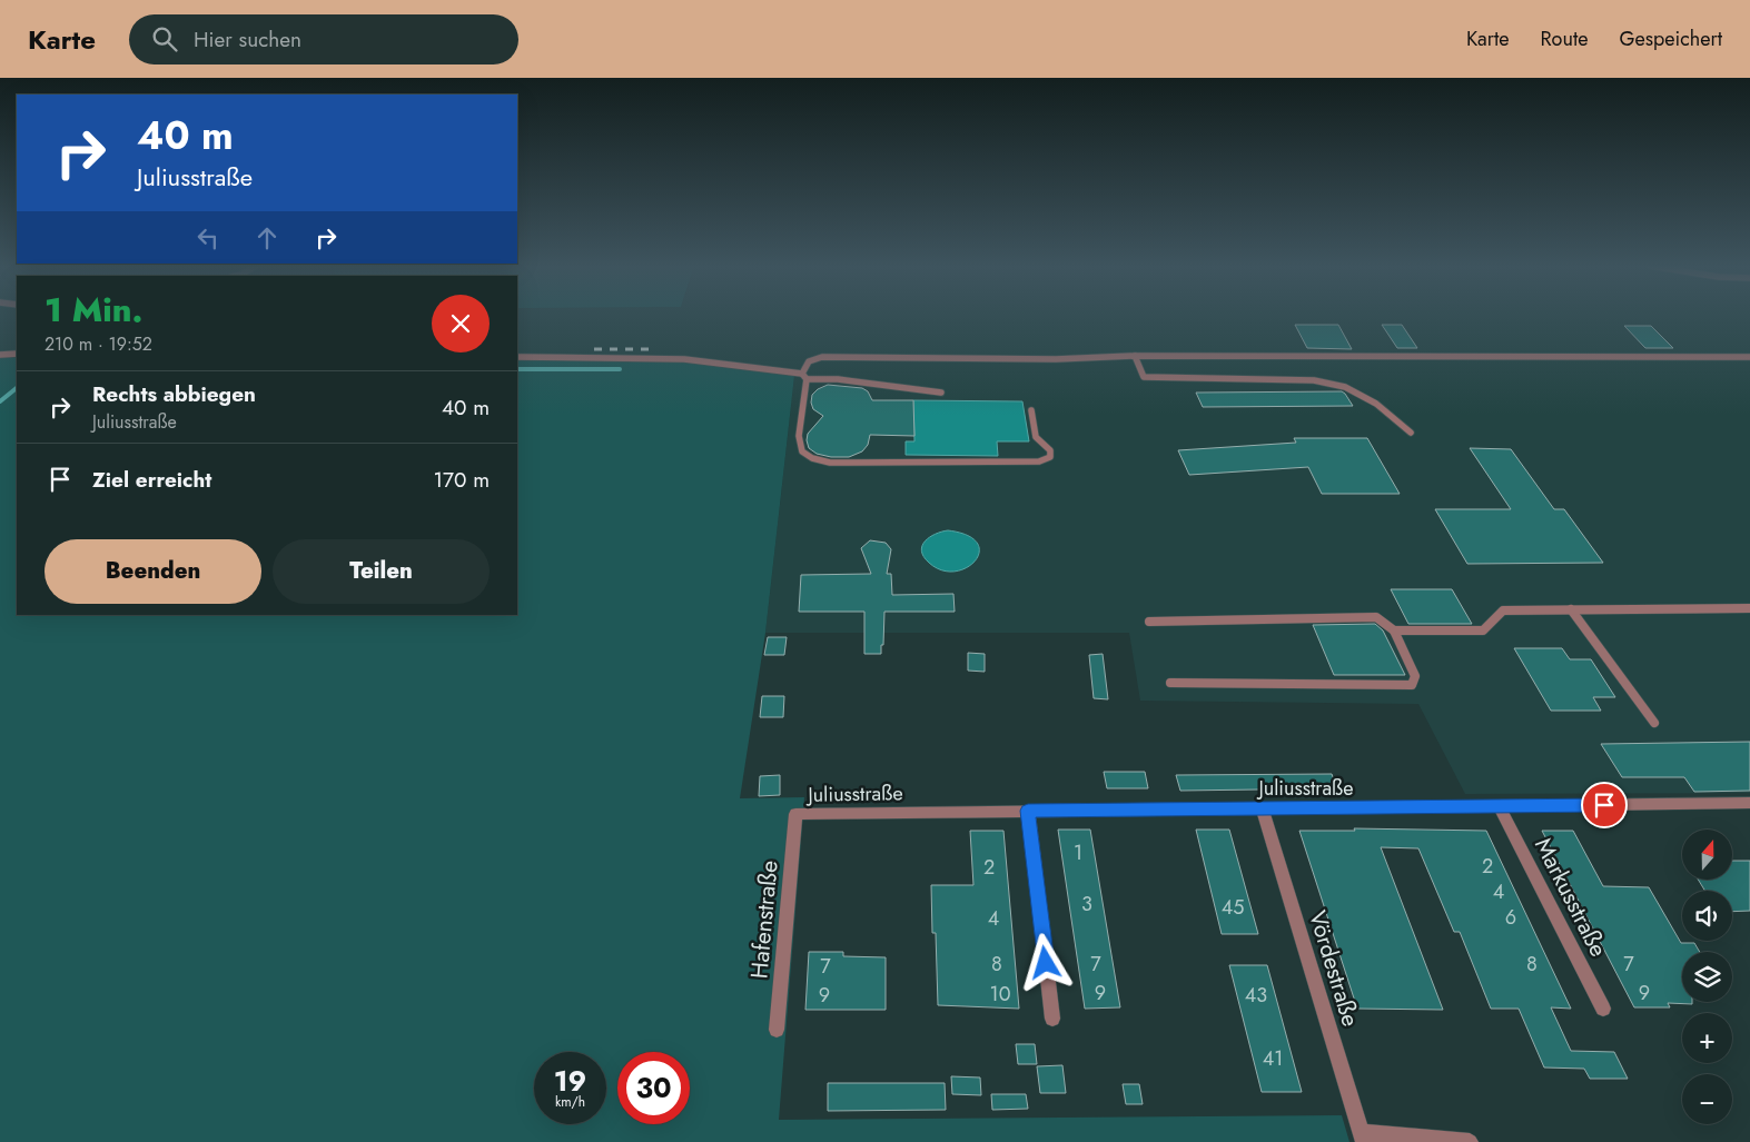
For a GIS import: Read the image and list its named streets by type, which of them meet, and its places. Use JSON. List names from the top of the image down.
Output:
{
  "streets": {
    "street": [
      "Juliusstraße",
      "Markusstraße",
      "Hafenstraße",
      "Vördestraße"
    ]
  },
  "crossings": [
    ["Juliusstraße", "Markusstraße"],
    ["Juliusstraße", "Hafenstraße"],
    ["Juliusstraße", "Vördestraße"]
  ],
  "house_numbers": [
    "1",
    "2",
    "2",
    "4",
    "3",
    "45",
    "6",
    "4",
    "8",
    "7",
    "8",
    "7",
    "7",
    "9",
    "9",
    "10",
    "9",
    "43",
    "41"
  ],
  "north": "top",
  "page": {
    "header": "Karte",
    "search": "Hier suchen",
    "nav": ["Karte", "Route", "Gespeichert"],
    "turn": ["40 m", "Juliusstraße"],
    "heading": ["1 Min.", "210 m · 19:52"],
    "list": [
      {
        "name": "Rechts abbiegen",
        "note": "Juliusstraße",
        "value": "40 m"
      },
      {
        "name": "Ziel erreicht",
        "value": "170 m"
      }
    ],
    "buttons": ["Beenden", "Teilen"],
    "map_buttons": ["+", "−"],
    "speed": "19 km/h",
    "limit": "30"
  }
}
